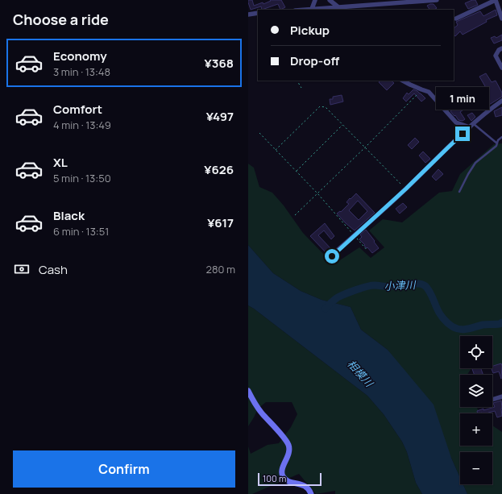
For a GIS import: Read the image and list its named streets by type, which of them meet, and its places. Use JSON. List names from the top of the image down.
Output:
{
  "water": ["小津川", "相模川"],
  "scale_bar": "100 m",
  "page": {
    "heading": "Choose a ride",
    "banner": ["Pickup", "Drop-off"],
    "list": [
      {
        "name": "Economy",
        "note": "3 min · 13:48",
        "value": "¥368"
      },
      {
        "name": "Comfort",
        "note": "4 min · 13:49",
        "value": "¥497"
      },
      {
        "name": "XL",
        "note": "5 min · 13:50",
        "value": "¥626"
      },
      {
        "name": "Black",
        "note": "6 min · 13:51",
        "value": "¥617"
      }
    ],
    "bubble": "1 min",
    "pay": ["Cash", "280 m"],
    "map_buttons": ["+", "−"],
    "buttons": "Confirm",
    "scale": "100 m"
  }
}
